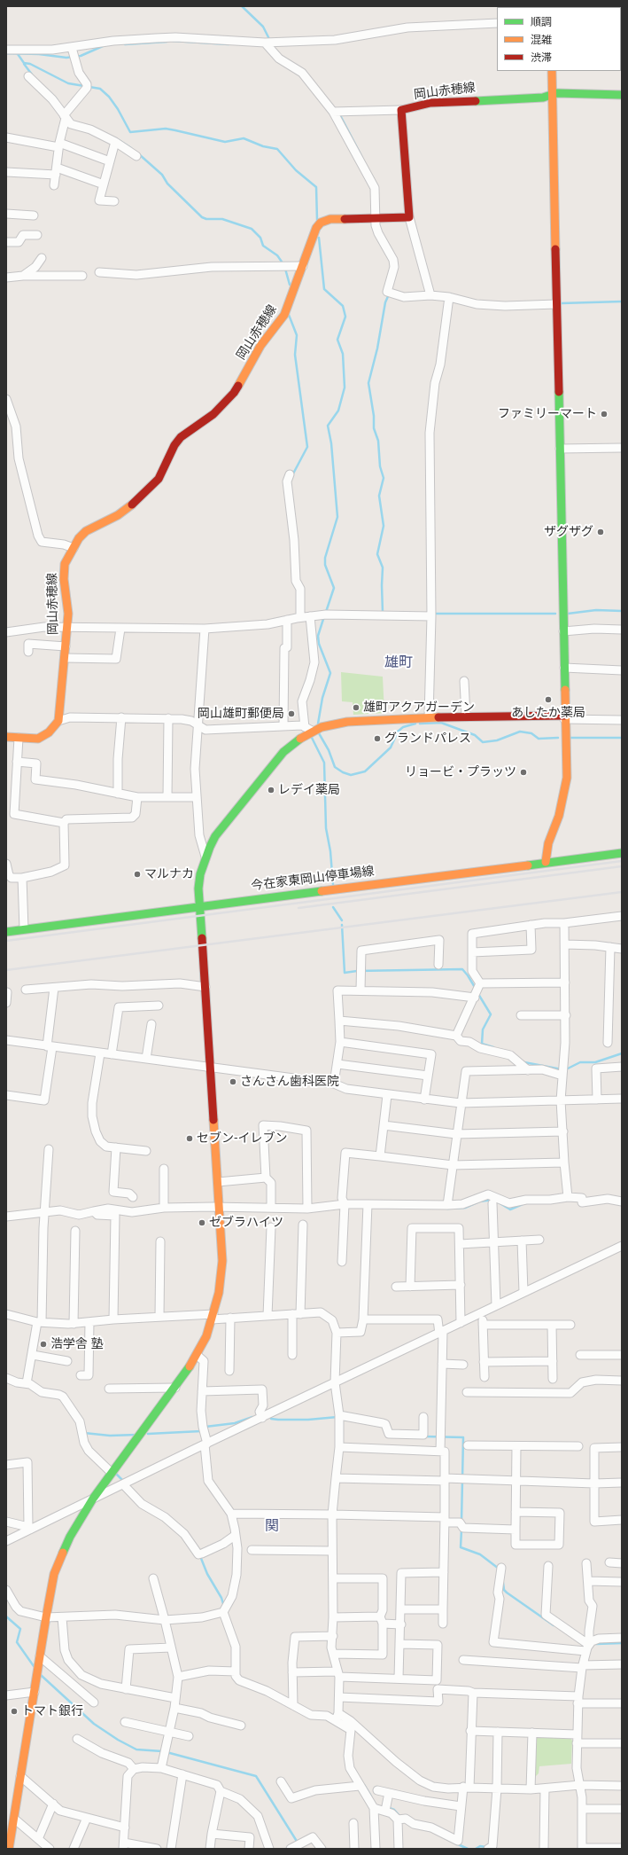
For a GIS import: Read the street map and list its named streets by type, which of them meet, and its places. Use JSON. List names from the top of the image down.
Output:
{
  "streets": {
    "street": ["岡山赤穂線", "今在家東岡山停車場線"]
  },
  "districts": ["雄町", "関"],
  "places": [
    "ファミリーマート",
    "ザグザグ",
    "あしたか薬局",
    "雄町アクアガーデン",
    "岡山雄町郵便局",
    "グランドパレス",
    "リョービ・プラッツ",
    "レデイ薬局",
    "マルナカ",
    "さんさん歯科医院",
    "セブン-イレブン",
    "ゼブラハイツ",
    "浩学舎 塾",
    "トマト銀行"
  ],
  "legend": ["順調", "混雑", "渋滞"]
}
